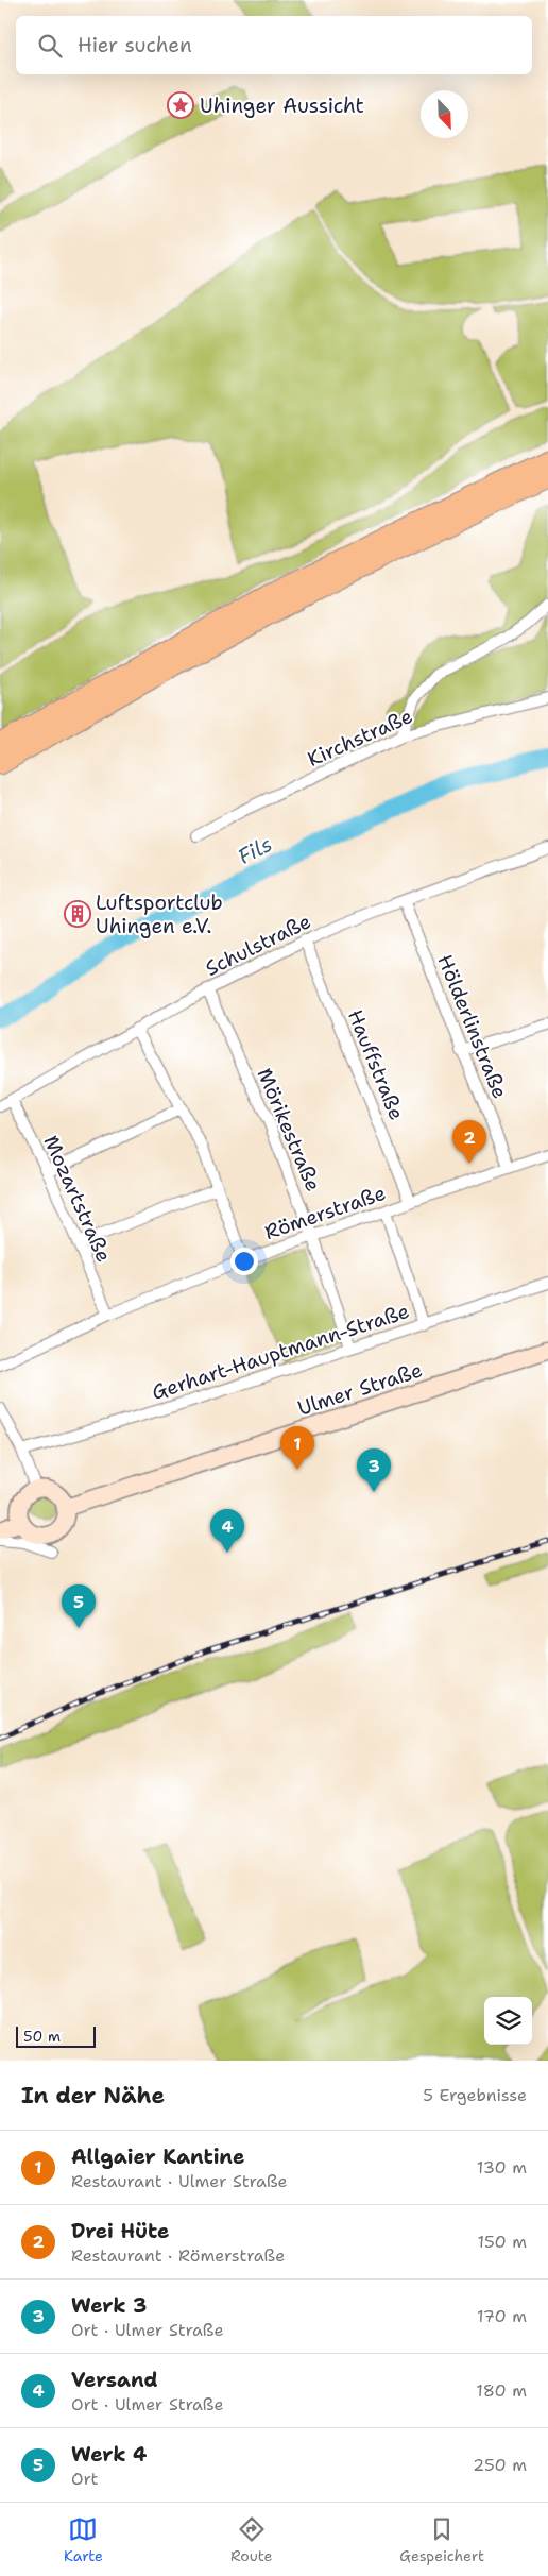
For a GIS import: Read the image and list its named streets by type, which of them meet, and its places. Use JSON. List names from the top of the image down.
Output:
{
  "streets": {
    "main road": ["Ulmer Straße"],
    "street": [
      "Kirchstraße",
      "Schulstraße",
      "Hölderlinstraße",
      "Hauffstraße",
      "Mörikestraße",
      "Mozartstraße",
      "Römerstraße",
      "Gerhart-Hauptmann-Straße"
    ]
  },
  "crossings": [
    ["Schulstraße", "Hölderlinstraße"],
    ["Schulstraße", "Hauffstraße"],
    ["Schulstraße", "Mörikestraße"],
    ["Schulstraße", "Mozartstraße"],
    ["Hölderlinstraße", "Römerstraße"],
    ["Hauffstraße", "Römerstraße"],
    ["Mörikestraße", "Römerstraße"],
    ["Mörikestraße", "Gerhart-Hauptmann-Straße"],
    ["Mozartstraße", "Römerstraße"]
  ],
  "water": ["Fils"],
  "places": {
    "place": ["Uhinger Aussicht"],
    "building": ["Luftsportclub Uhingen e.V."]
  },
  "scale_bar": "50 m",
  "north": "bottom right",
  "page": {
    "search": "Hier suchen",
    "pins": [
      "2",
      "1",
      "3",
      "4",
      "5"
    ],
    "scale": "50 m",
    "heading": ["In der Nähe", "5 Ergebnisse"],
    "list": [
      {
        "mark": "1",
        "name": "Allgaier Kantine",
        "note": "Restaurant · Ulmer Straße",
        "value": "130 m"
      },
      {
        "mark": "2",
        "name": "Drei Hüte",
        "note": "Restaurant · Römerstraße",
        "value": "150 m"
      },
      {
        "mark": "3",
        "name": "Werk 3",
        "note": "Ort · Ulmer Straße",
        "value": "170 m"
      },
      {
        "mark": "4",
        "name": "Versand",
        "note": "Ort · Ulmer Straße",
        "value": "180 m"
      },
      {
        "mark": "5",
        "name": "Werk 4",
        "note": "Ort",
        "value": "250 m"
      }
    ],
    "nav": ["Karte", "Route", "Gespeichert"]
  }
}
